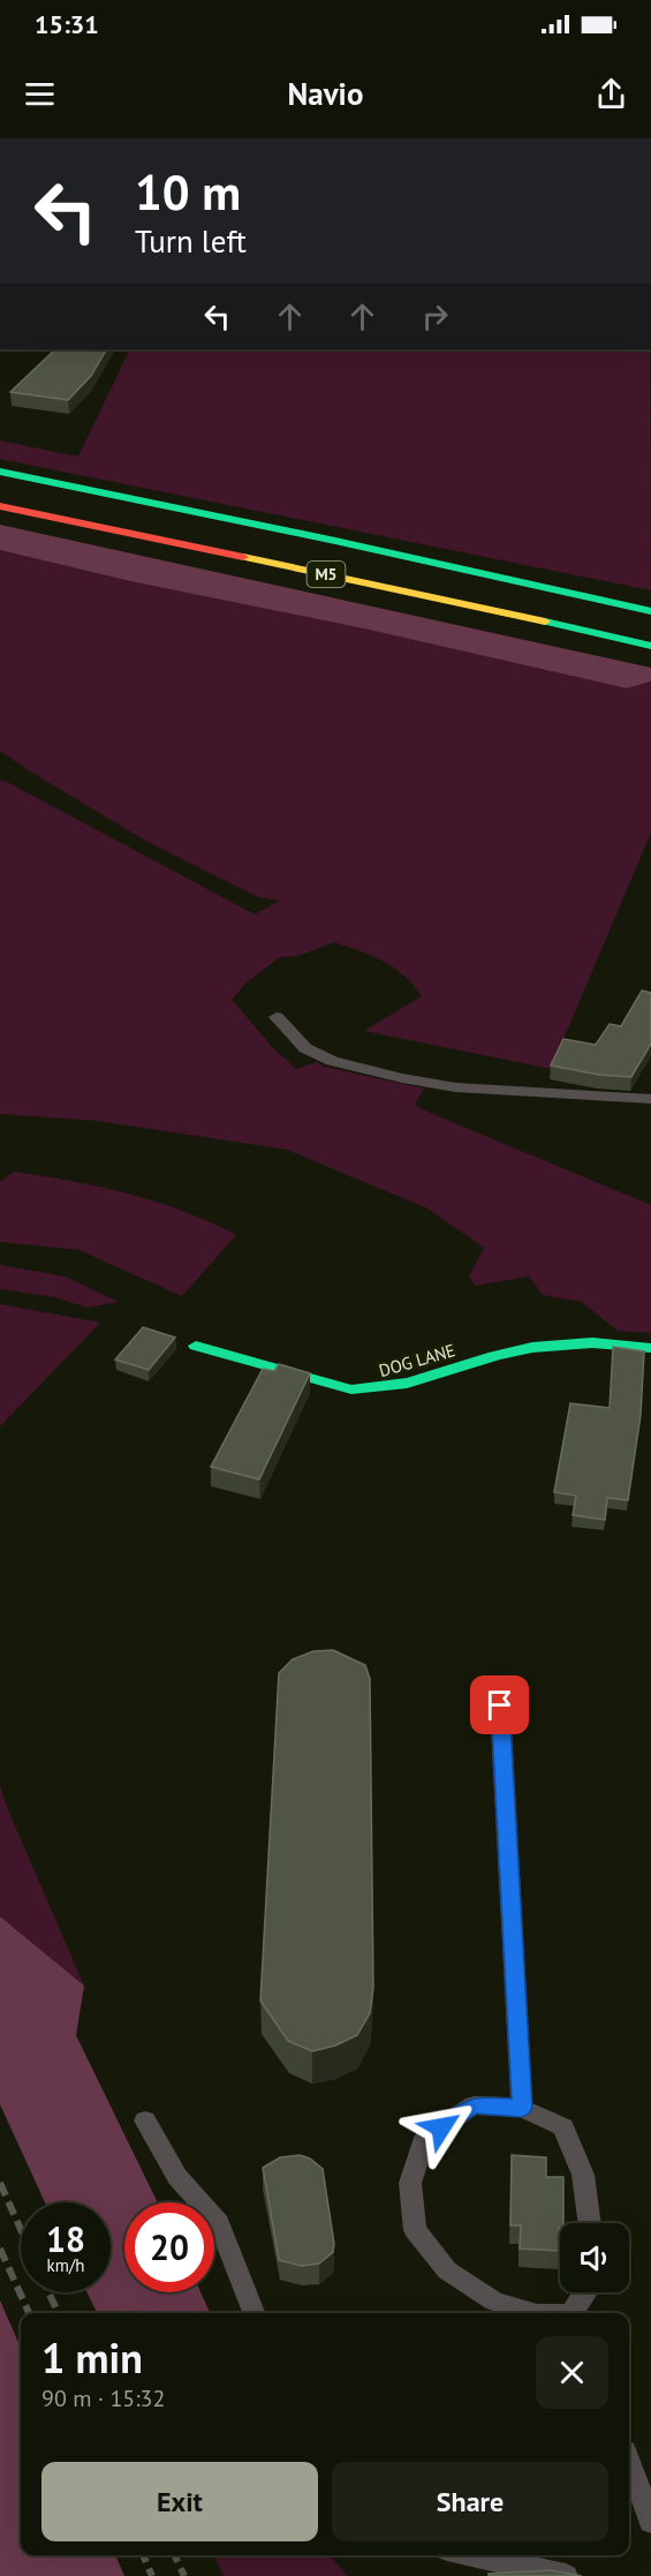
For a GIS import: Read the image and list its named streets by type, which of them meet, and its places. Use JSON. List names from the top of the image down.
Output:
{
  "streets": {
    "main road": ["M5", "DOG LANE"]
  },
  "page": {
    "status": "15:31",
    "header": "Navio",
    "turn": ["10 m", "Turn left"],
    "speed": "18 km/h",
    "limit": "20",
    "heading": ["1 min", "90 m · 15:32"],
    "buttons": ["Exit", "Share"]
  }
}
